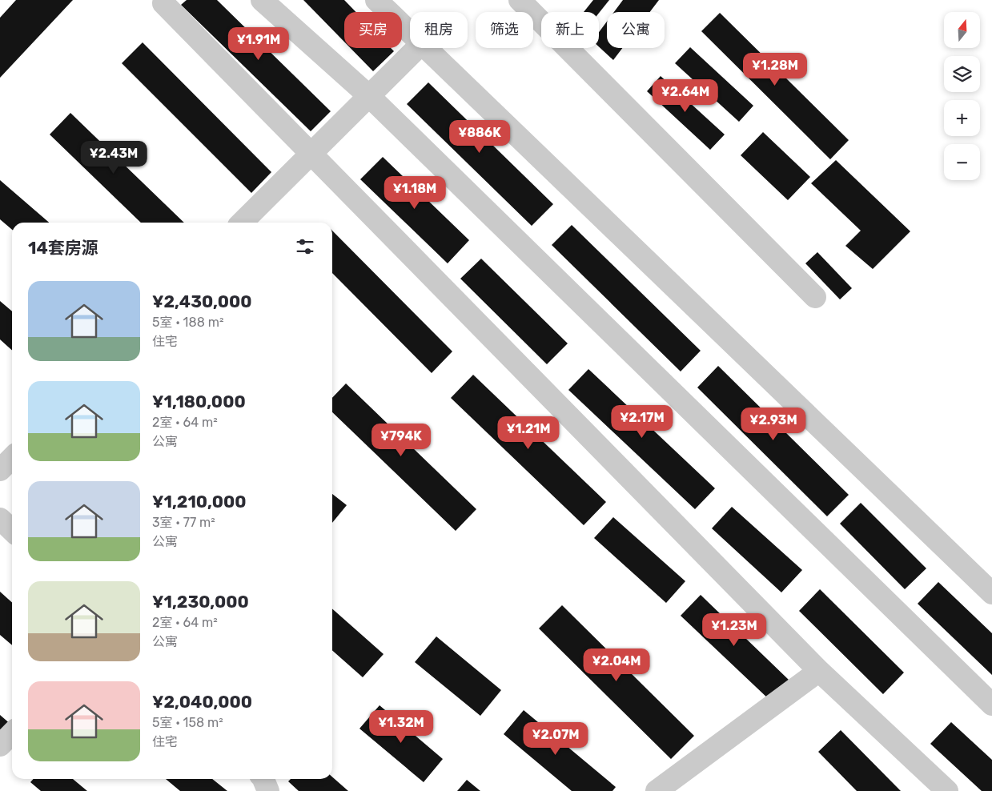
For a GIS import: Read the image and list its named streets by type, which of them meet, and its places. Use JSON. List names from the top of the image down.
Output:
{
  "north": "top",
  "page": {
    "map_buttons": ["+", "−"],
    "chip": [
      "买房",
      "租房",
      "筛选",
      "新上",
      "公寓"
    ],
    "price": [
      "¥1.91M",
      "¥1.28M",
      "¥2.64M",
      "¥886K",
      "¥2.43M",
      "¥1.18M",
      "¥2.17M",
      "¥2.93M",
      "¥1.21M",
      "¥794K",
      "¥1.23M",
      "¥2.04M",
      "¥1.32M",
      "¥2.07M"
    ],
    "heading": "14套房源",
    "list": [
      {
        "name": "¥2,430,000",
        "note": "5室 · 188 m² · 住宅"
      },
      {
        "name": "¥1,180,000",
        "note": "2室 · 64 m² · 公寓"
      },
      {
        "name": "¥1,210,000",
        "note": "3室 · 77 m² · 公寓"
      },
      {
        "name": "¥1,230,000",
        "note": "2室 · 64 m² · 公寓"
      },
      {
        "name": "¥2,040,000",
        "note": "5室 · 158 m² · 住宅"
      }
    ]
  }
}
